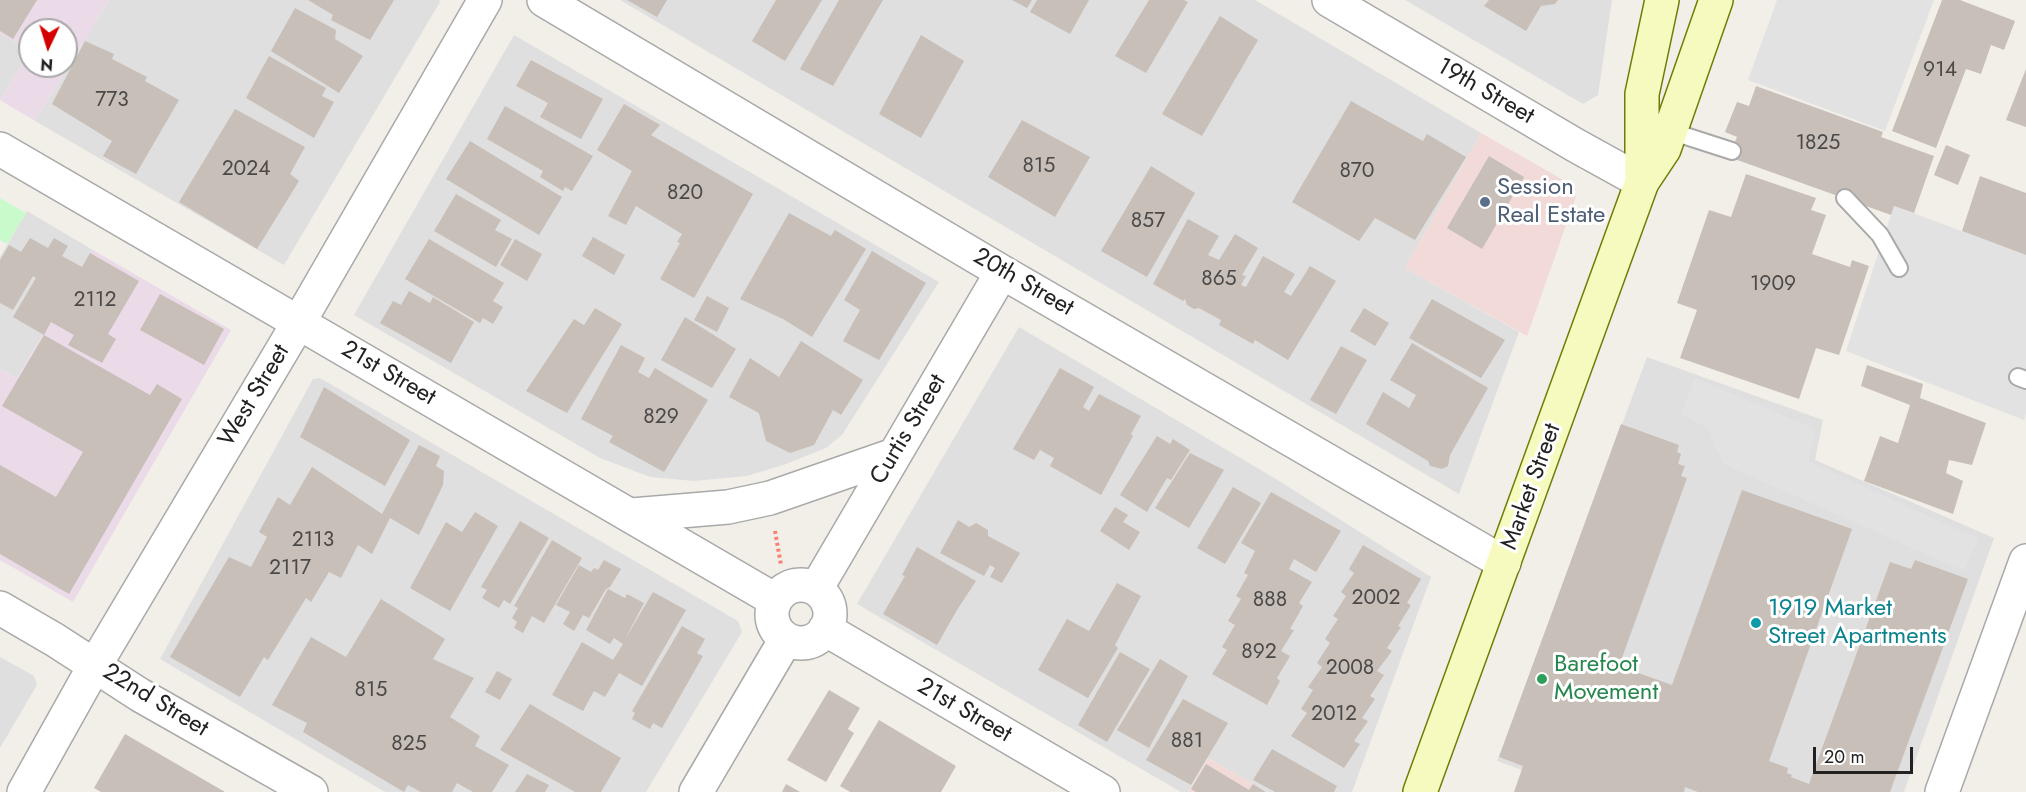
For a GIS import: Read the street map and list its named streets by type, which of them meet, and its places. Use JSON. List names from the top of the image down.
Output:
{
  "streets": {
    "main road": ["Market Street"],
    "street": [
      "19th Street",
      "20th Street",
      "21st Street",
      "West Street",
      "Curtis Street",
      "22nd Street"
    ]
  },
  "crossings": [
    ["19th Street", "Market Street"],
    ["20th Street", "Curtis Street"],
    ["20th Street", "Market Street"],
    ["21st Street", "West Street"],
    ["21st Street", "Curtis Street"],
    ["West Street", "22nd Street"]
  ],
  "places": ["Session Real Estate", "1919 Market Street Apartments", "Barefoot Movement"],
  "house_numbers": [
    "914",
    "773",
    "1825",
    "815",
    "2024",
    "870",
    "820",
    "857",
    "865",
    "1909",
    "2112",
    "829",
    "2113",
    "2117",
    "2002",
    "888",
    "892",
    "2008",
    "815",
    "2012",
    "881",
    "825"
  ],
  "scale_bar": "20 m",
  "north": "bottom"
}
